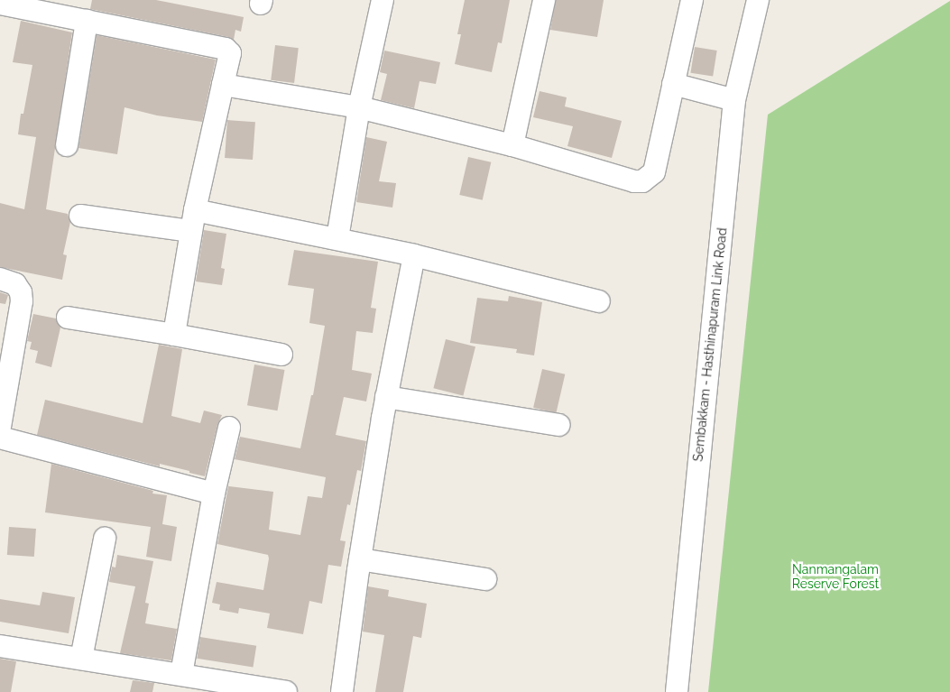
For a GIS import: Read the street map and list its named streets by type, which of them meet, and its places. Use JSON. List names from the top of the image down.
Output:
{
  "streets": {
    "street": ["Sembakkam - Hasthinapuram Link Road"]
  },
  "parks": ["Nanmangalam Reserve Forest"]
}
